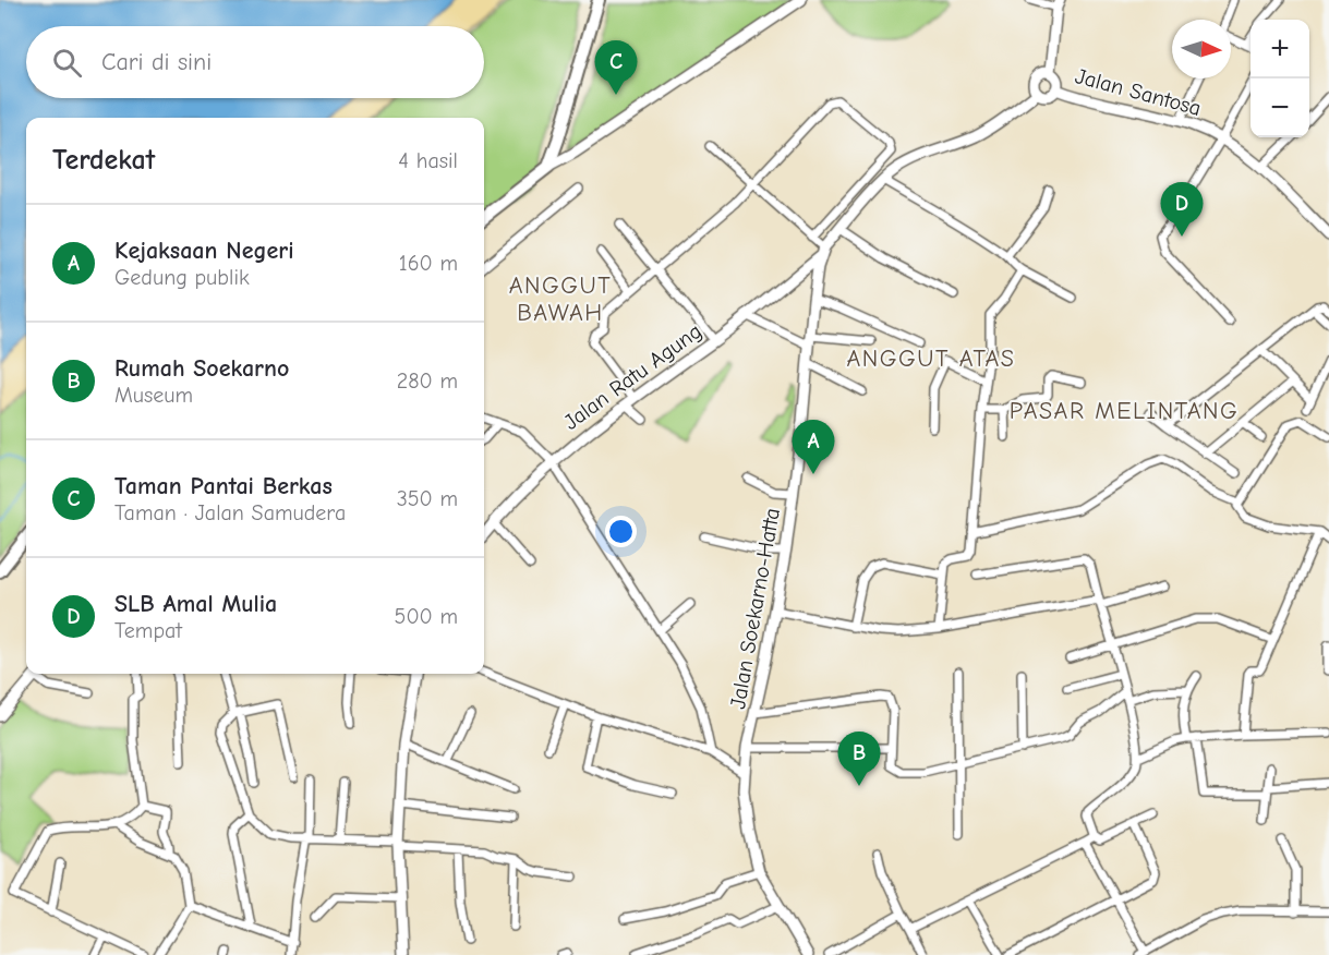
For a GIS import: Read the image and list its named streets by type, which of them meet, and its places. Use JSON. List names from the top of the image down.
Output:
{
  "streets": {
    "street": ["Jalan Santosa", "Jalan Ratu Agung", "Jalan Soekarno-Hatta"]
  },
  "crossings": [
    ["Jalan Santosa", "Jalan Ratu Agung"],
    ["Jalan Ratu Agung", "Jalan Soekarno-Hatta"]
  ],
  "districts": ["ANGGUT BAWAH", "ANGGUT ATAS", "PASAR MELINTANG"],
  "north": "right",
  "page": {
    "map_buttons": ["+", "−"],
    "search": "Cari di sini",
    "pins": [
      "C",
      "D",
      "A",
      "B"
    ],
    "heading": ["Terdekat", "4 hasil"],
    "list": [
      {
        "mark": "A",
        "name": "Kejaksaan Negeri",
        "note": "Gedung publik",
        "value": "160 m"
      },
      {
        "mark": "B",
        "name": "Rumah Soekarno",
        "note": "Museum",
        "value": "280 m"
      },
      {
        "mark": "C",
        "name": "Taman Pantai Berkas",
        "note": "Taman · Jalan Samudera",
        "value": "350 m"
      },
      {
        "mark": "D",
        "name": "SLB Amal Mulia",
        "note": "Tempat",
        "value": "500 m"
      }
    ]
  }
}
